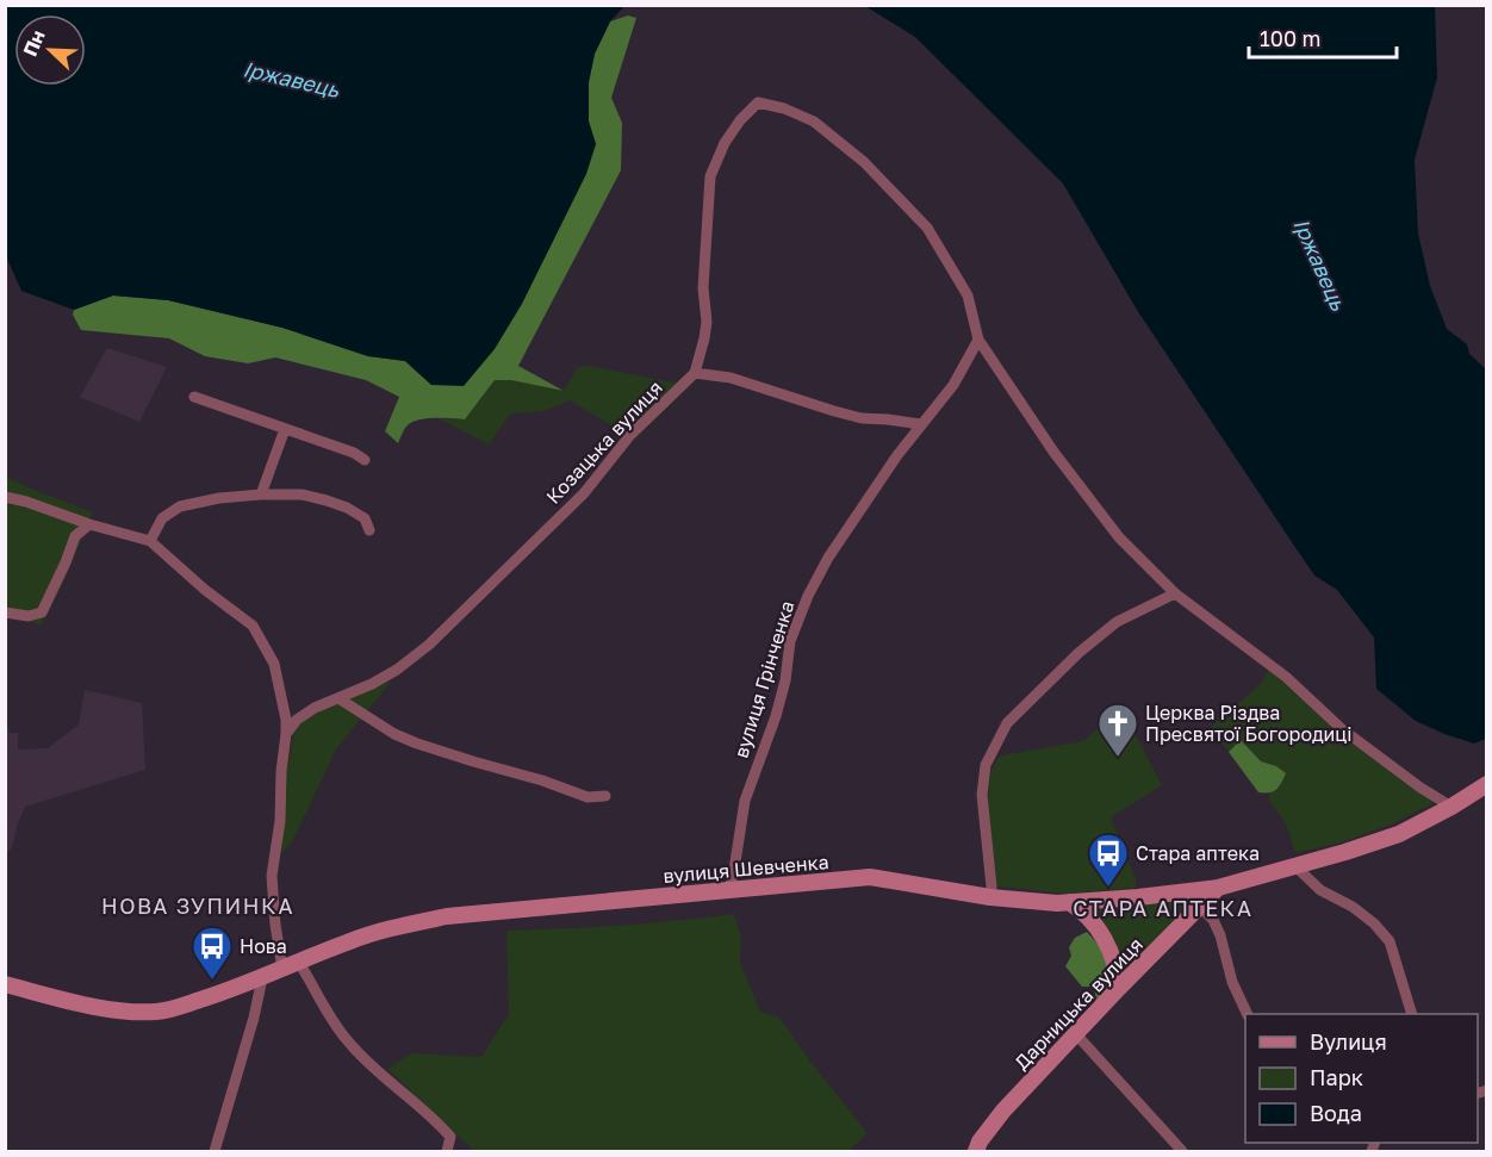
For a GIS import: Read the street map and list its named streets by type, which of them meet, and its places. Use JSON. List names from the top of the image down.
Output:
{
  "streets": {
    "street": [
      "Козацька вулиця",
      "вулиця Грінченка",
      "вулиця Шевченка",
      "Дарницька вулиця"
    ]
  },
  "crossings": [
    ["вулиця Грінченка", "вулиця Шевченка"],
    ["вулиця Шевченка", "Дарницька вулиця"]
  ],
  "districts": ["НОВА ЗУПИНКА", "СТАРА АПТЕКА"],
  "water": ["Іржавець"],
  "places": {
    "church": ["Церква Різдва Пресвятої Богородиці"],
    "bus stop": ["Стара аптека", "Нова"]
  },
  "legend": ["Вулиця", "Парк", "Вода"],
  "scale_bar": "100 m",
  "north": "top left"
}
